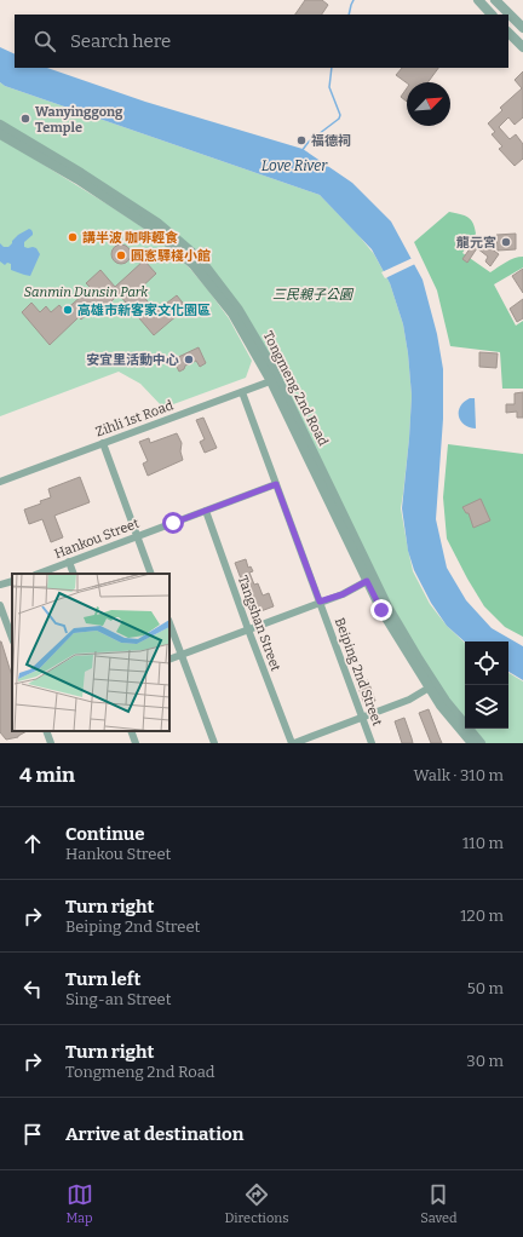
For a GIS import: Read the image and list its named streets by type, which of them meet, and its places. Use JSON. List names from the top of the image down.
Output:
{
  "streets": {
    "street": [
      "Tongmeng 2nd Road",
      "Zihli 1st Road",
      "Hankou Street",
      "Tangshan Street",
      "Beiping 2nd Street"
    ]
  },
  "crossings": [
    ["Tongmeng 2nd Road", "Zihli 1st Road"],
    ["Zihli 1st Road", "Beiping 2nd Street"],
    ["Hankou Street", "Tangshan Street"],
    ["Hankou Street", "Beiping 2nd Street"]
  ],
  "water": ["Love River"],
  "parks": ["Sanmin Dunsin Park", "三民親子公園"],
  "places": [
    "Wanyinggong Temple",
    "福德祠",
    "講半波 咖啡輕食",
    "龍元宮",
    "圓愙驛棧小館",
    "高雄市新客家文化園區",
    "安宜里活動中心"
  ],
  "north": "top right",
  "page": {
    "search": "Search here",
    "heading": ["4 min", "Walk · 310 m"],
    "list": [
      ["Continue", "Hankou Street", "110 m"],
      ["Turn right", "Beiping 2nd Street", "120 m"],
      ["Turn left", "Sing-an Street", "50 m"],
      ["Turn right", "Tongmeng 2nd Road", "30 m"],
      "Arrive at destination"
    ],
    "nav": ["Map", "Directions", "Saved"]
  }
}
